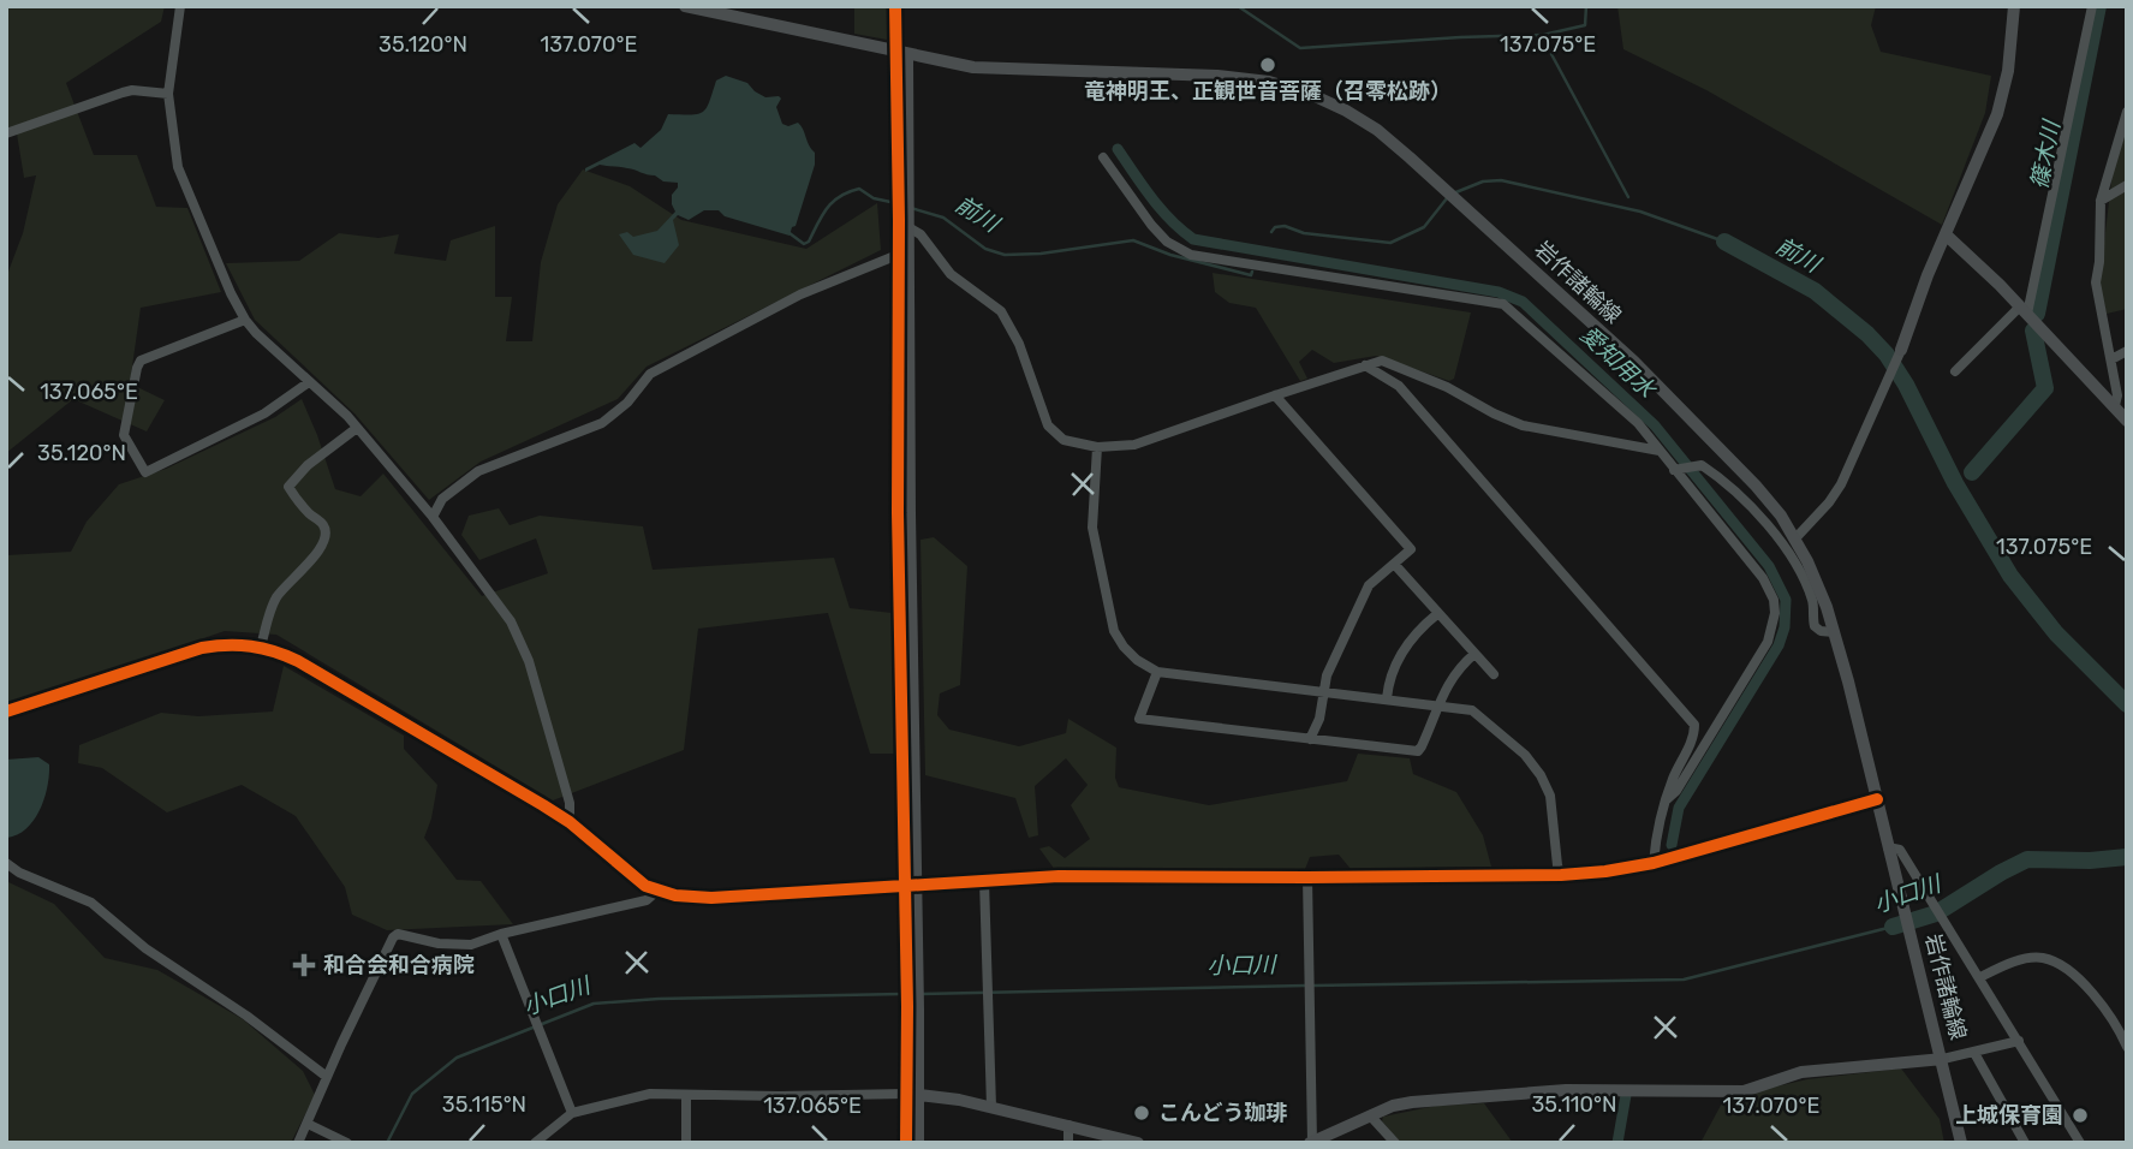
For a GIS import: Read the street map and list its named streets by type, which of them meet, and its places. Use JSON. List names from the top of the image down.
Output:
{
  "streets": {
    "street": ["岩作諸輪線"]
  },
  "water": [
    "篠木川",
    "前川",
    "愛知用水",
    "小口川"
  ],
  "places": {
    "other": ["竜神明王、正観世音菩薩（召零松跡）", "こんどう珈琲", "上城保育園"],
    "health": ["和合会和合病院"]
  },
  "coordinates": [
    "137.070°E",
    "137.075°E",
    "35.120°N",
    "137.065°E",
    "35.115°N",
    "35.110°N"
  ]
}
